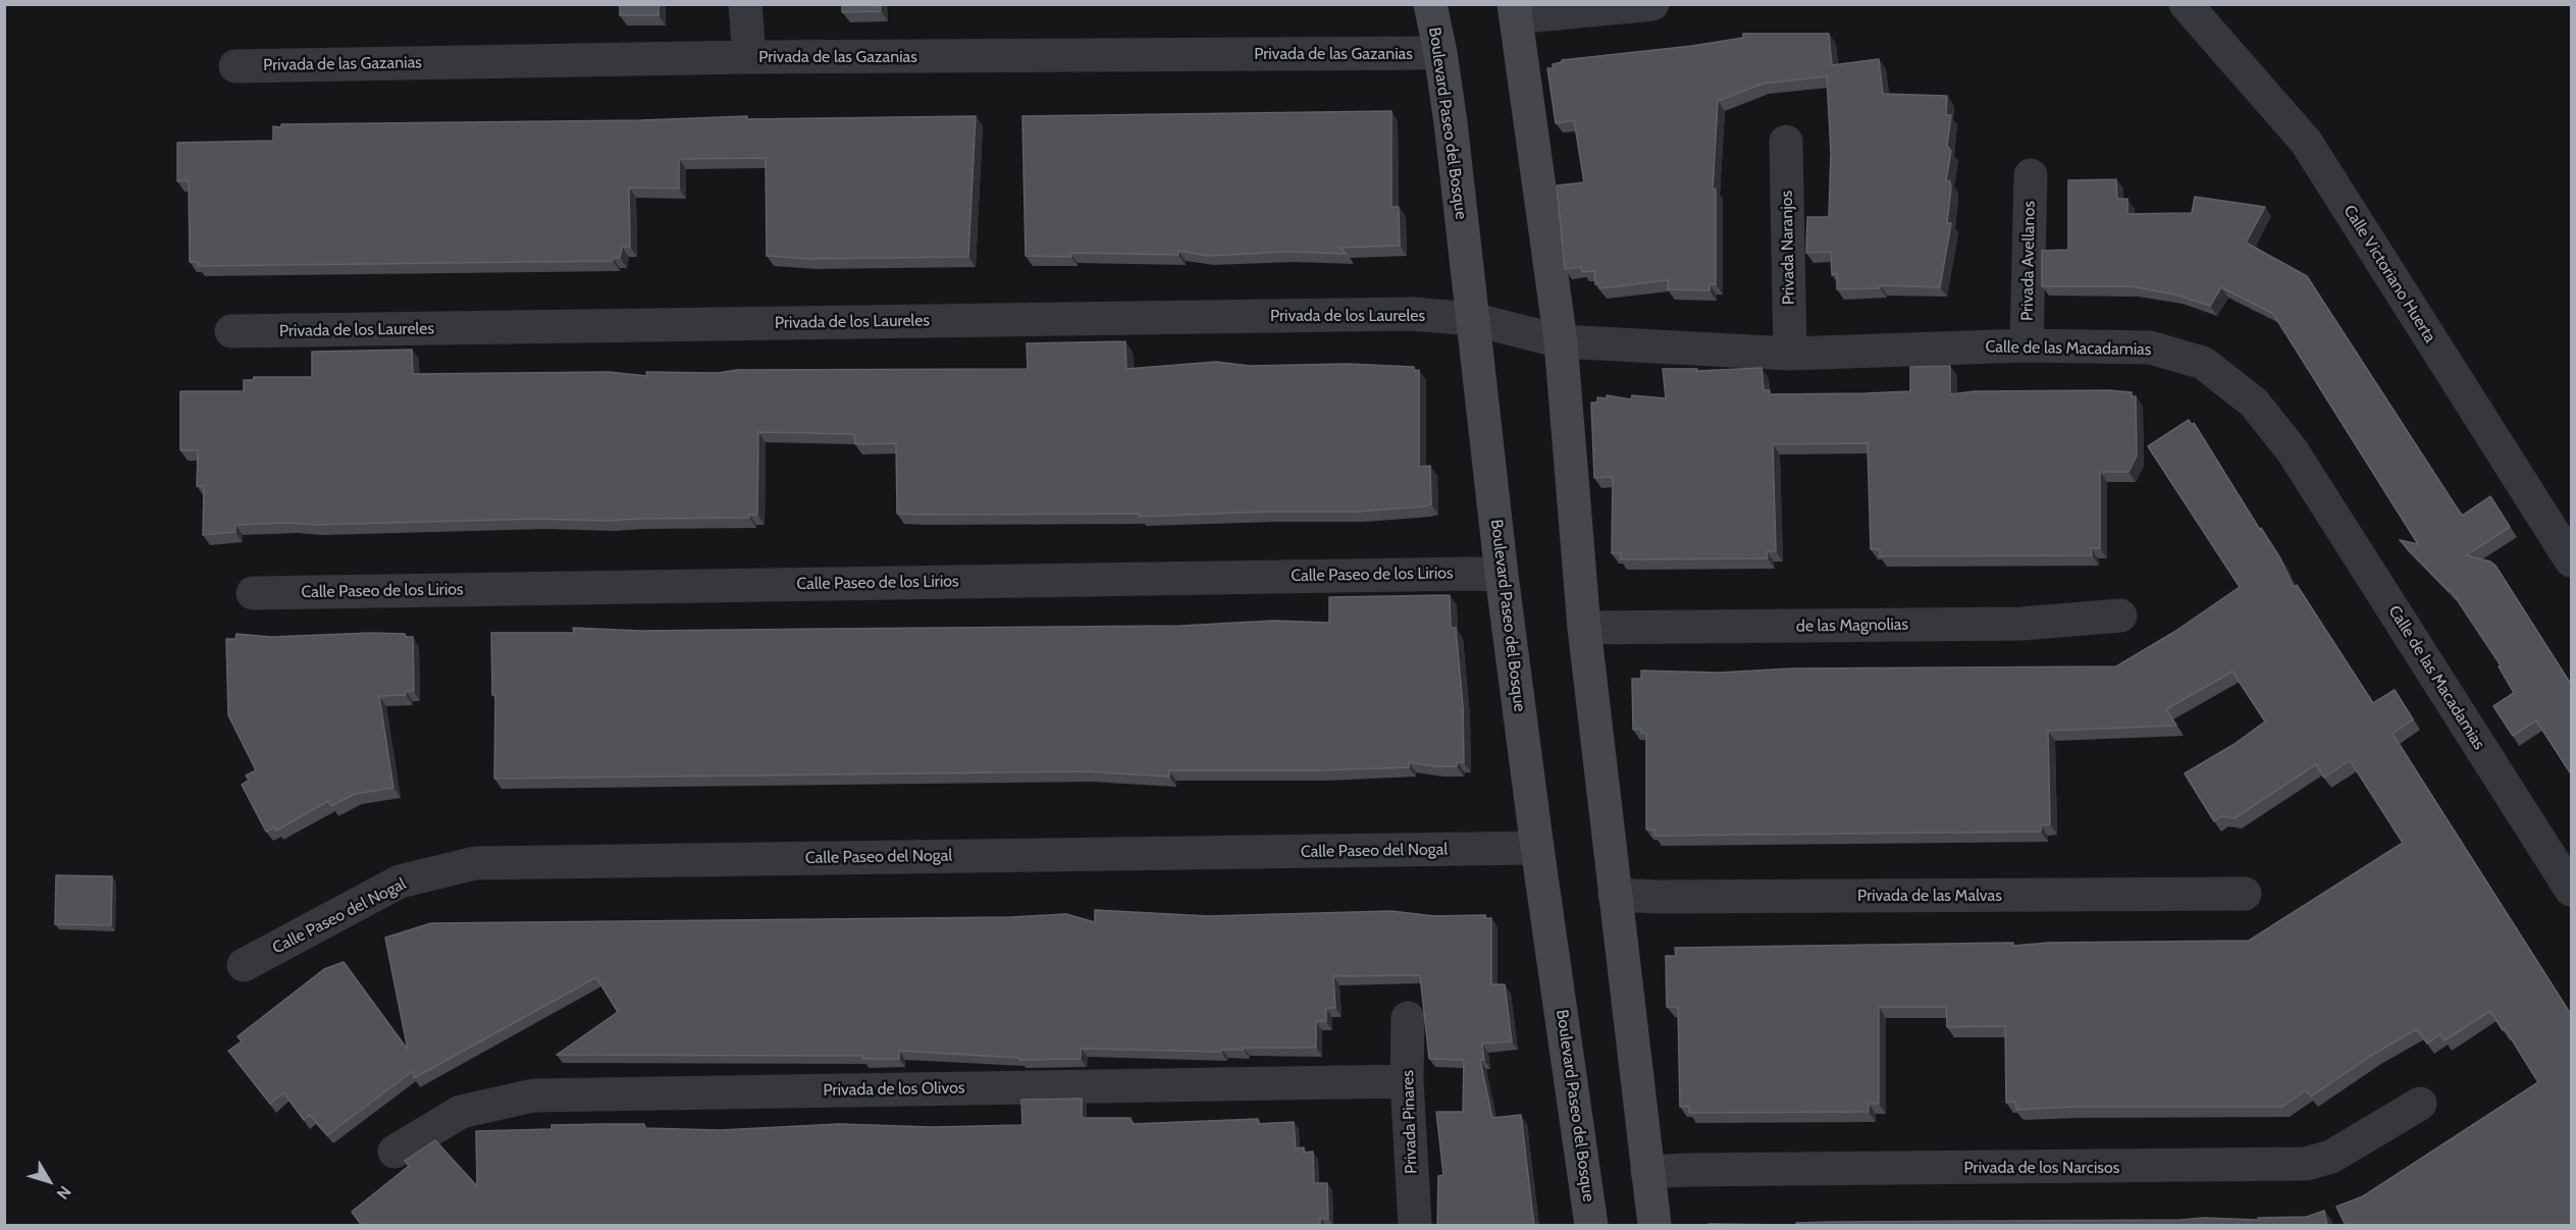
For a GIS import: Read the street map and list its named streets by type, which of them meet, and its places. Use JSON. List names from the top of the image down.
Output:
{
  "streets": {
    "street": [
      "Privada de las Gazanias",
      "Boulevard Paseo del Bosque",
      "Privada Naranjos",
      "Privada Avellanos",
      "Calle Victoriano Huerta",
      "Privada de los Laureles",
      "Calle de las Macadamias",
      "Calle Paseo de los Lirios",
      "de las Magnolias",
      "Calle Paseo del Nogal",
      "Privada de las Malvas",
      "Privada de los Olivos",
      "Privada Pinares",
      "Privada de los Narcisos"
    ]
  },
  "crossings": [
    ["Privada de las Gazanias", "Boulevard Paseo del Bosque"],
    ["Boulevard Paseo del Bosque", "Privada de los Laureles"],
    ["Boulevard Paseo del Bosque", "Calle de las Macadamias"],
    ["Boulevard Paseo del Bosque", "Calle Paseo de los Lirios"],
    ["Boulevard Paseo del Bosque", "Calle Paseo del Nogal"],
    ["Privada Naranjos", "Calle de las Macadamias"],
    ["Privada Avellanos", "Calle de las Macadamias"],
    ["Privada de los Laureles", "Calle de las Macadamias"],
    ["Privada de los Olivos", "Privada Pinares"]
  ],
  "north": "bottom right"
}
